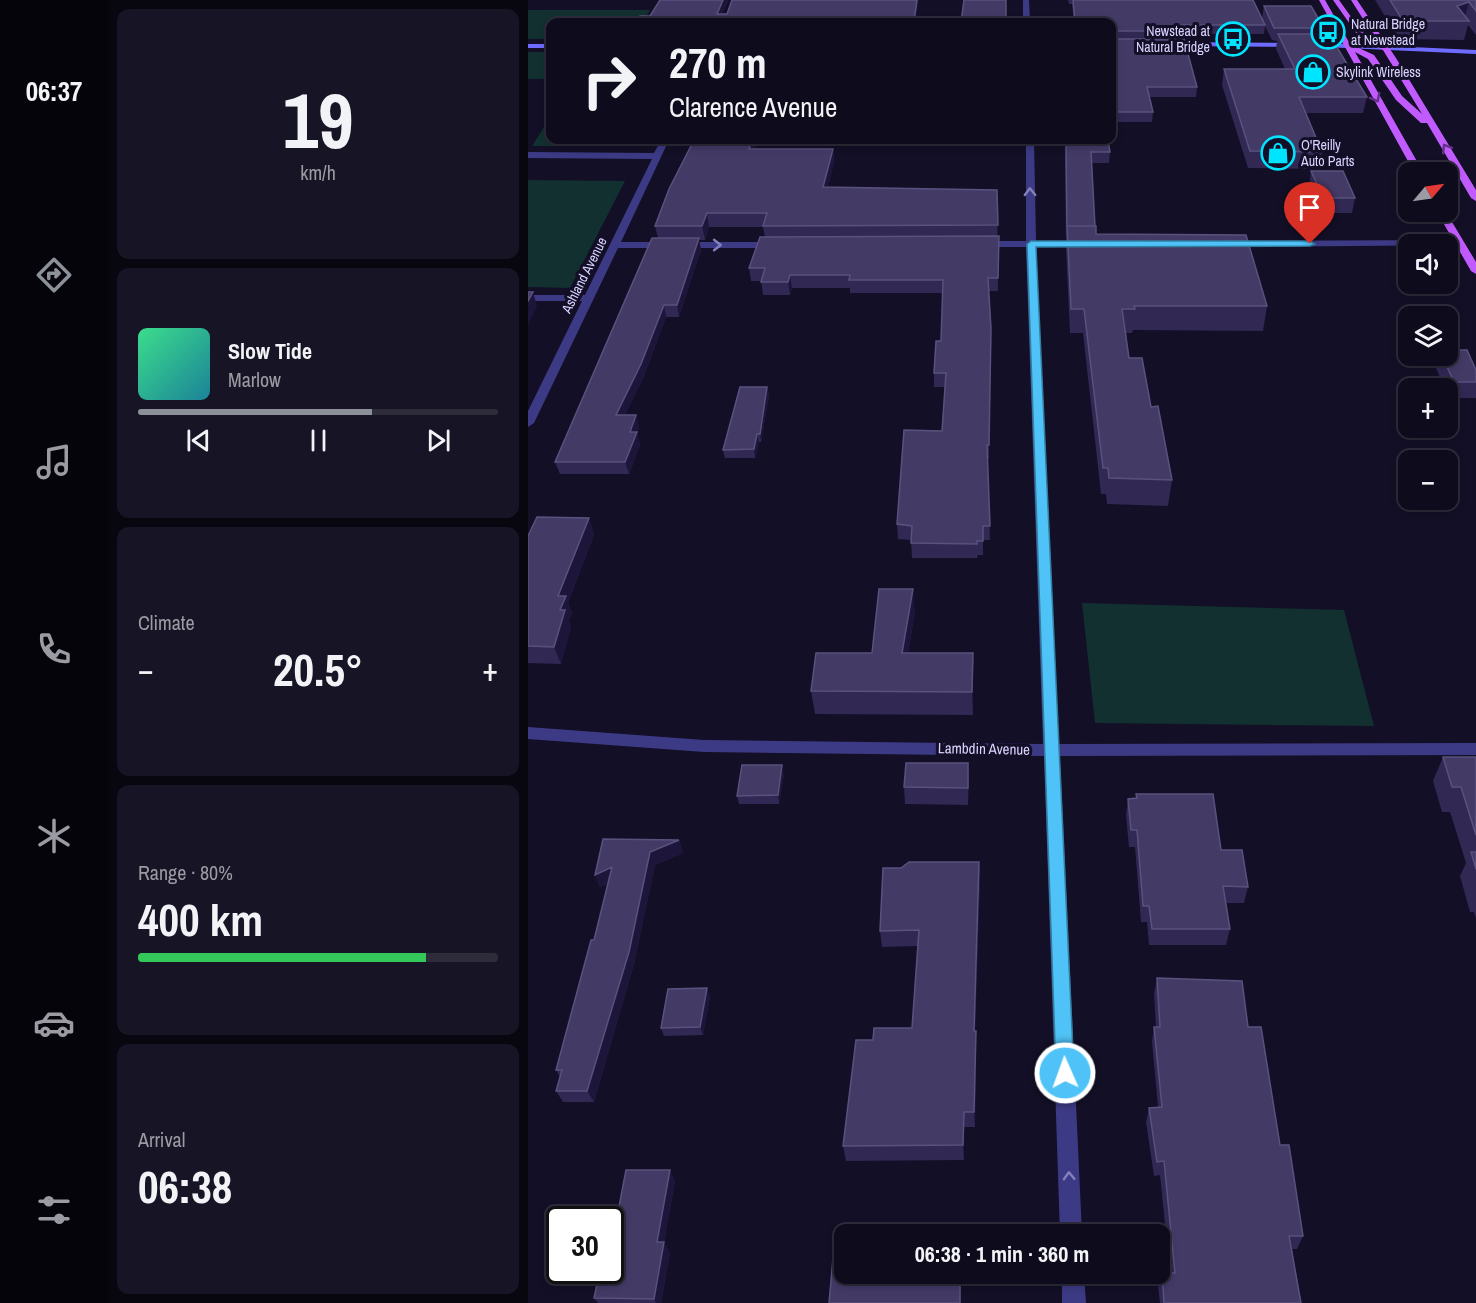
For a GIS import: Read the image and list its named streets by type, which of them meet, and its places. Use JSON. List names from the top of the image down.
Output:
{
  "streets": {
    "street": ["Ashland Avenue", "Lambdin Avenue"]
  },
  "places": {
    "bus stop": ["Natural Bridge at Newstead", "Newstead at Natural Bridge"],
    "shop": ["Skylink Wireless", "O'Reilly Auto Parts"]
  },
  "north": "top right",
  "page": {
    "tabs": "06:37",
    "tile": [
      ["19", "km/h"],
      "Climate",
      ["Range · 80%", "400 km"],
      ["Arrival", "06:38"]
    ],
    "turn": ["270 m", "Clarence Avenue"],
    "map_buttons": ["+", "−"],
    "song": ["Slow Tide", "Marlow"],
    "heat": ["−", "20.5°", "+"],
    "limit": "30",
    "trip": "06:38 · 1 min · 360 m"
  }
}
